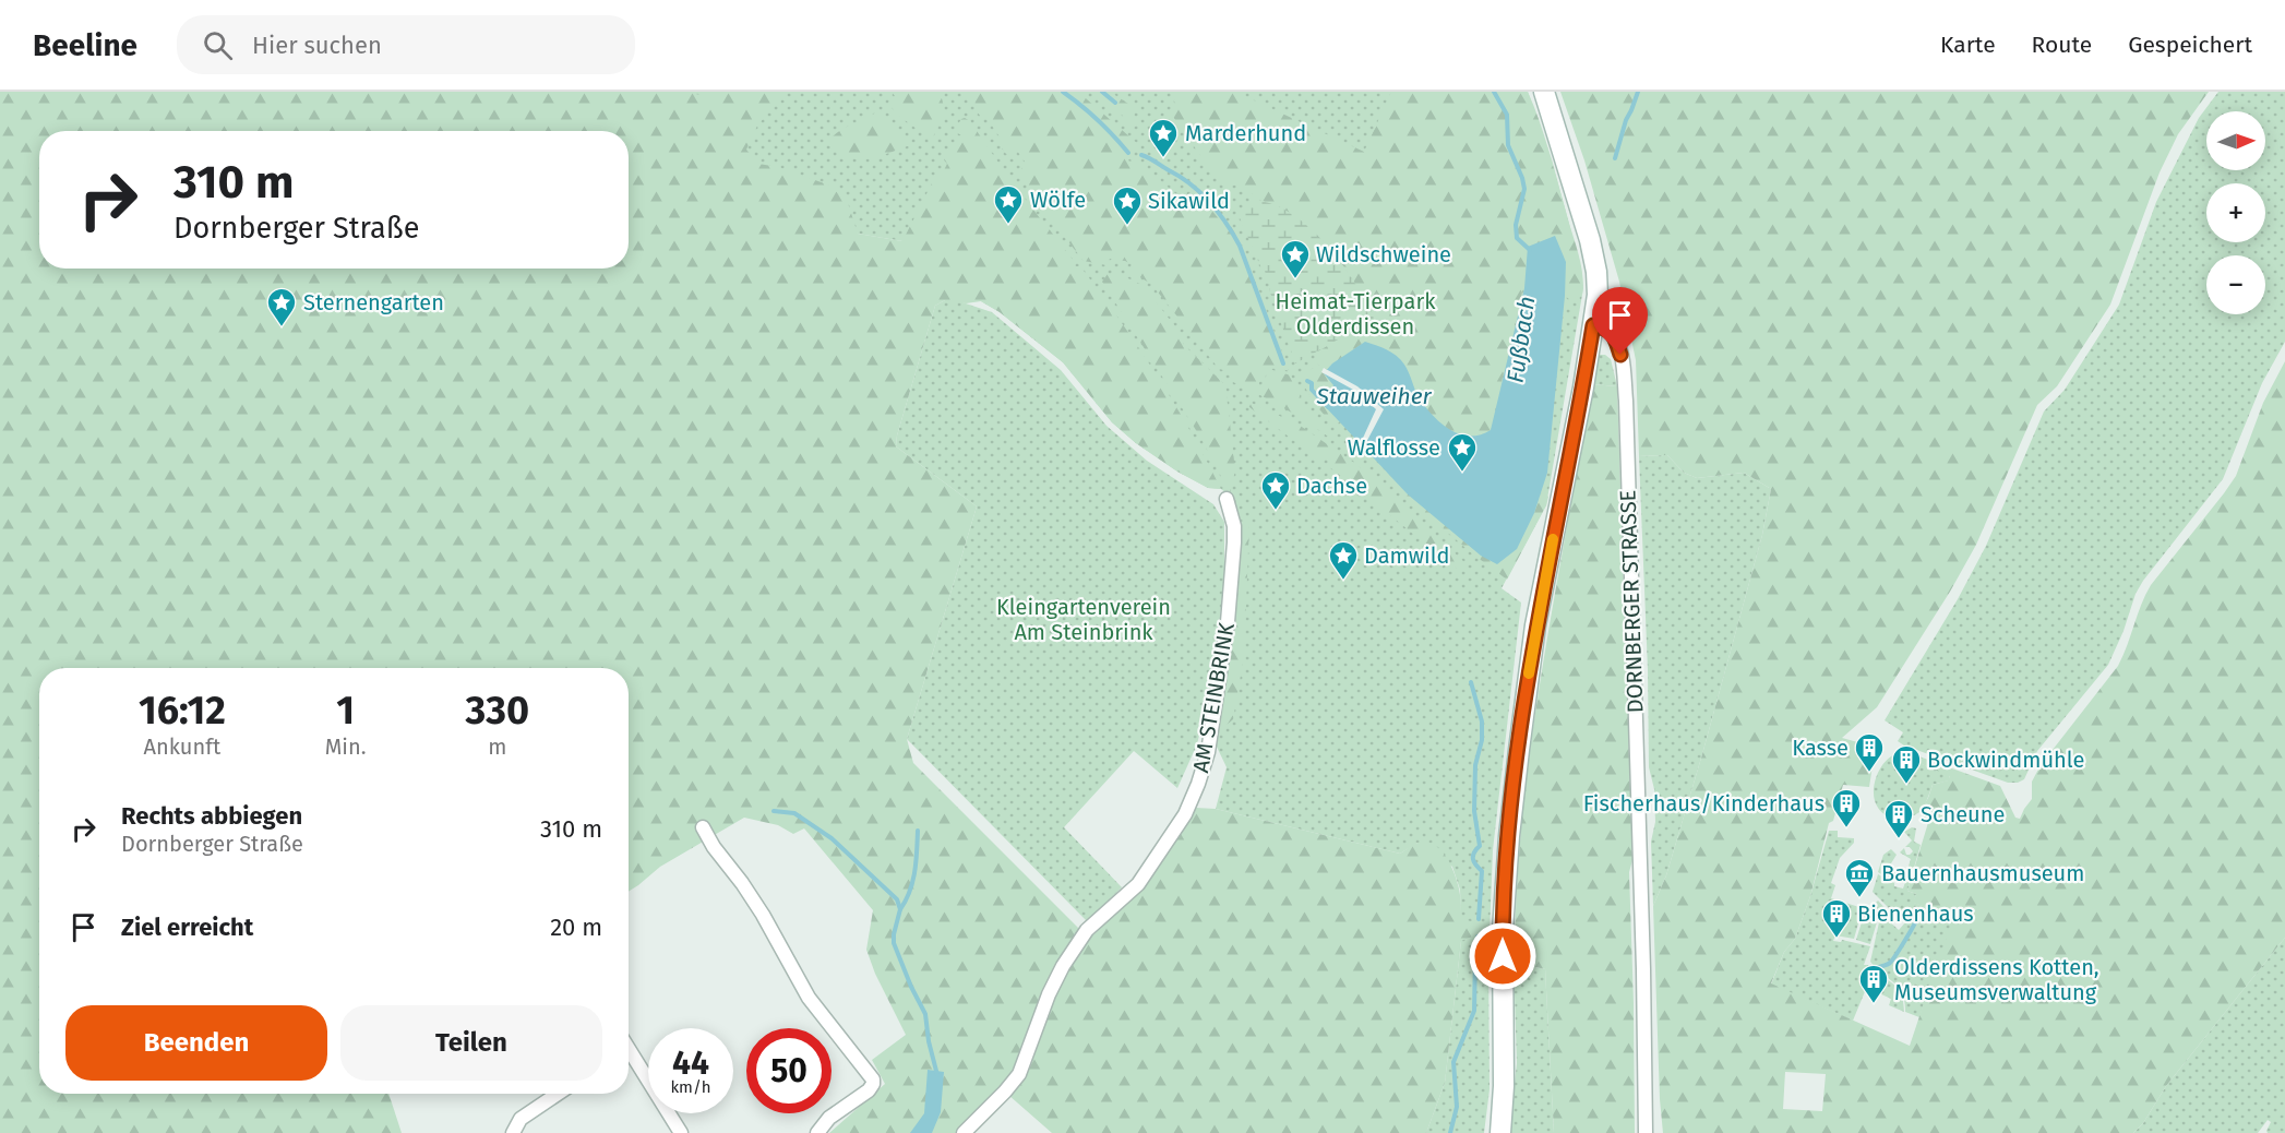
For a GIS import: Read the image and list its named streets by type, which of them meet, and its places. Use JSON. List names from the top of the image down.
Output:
{
  "streets": {
    "street": ["DORNBERGER STRASSE", "AM STEINBRINK"]
  },
  "water": ["Fußbach", "Stauweiher"],
  "parks": ["Heimat-Tierpark Olderdissen", "Kleingartenverein Am Steinbrink"],
  "places": {
    "place": [
      "Marderhund",
      "Wölfe",
      "Sikawild",
      "Wildschweine",
      "Sternengarten",
      "Walflosse",
      "Dachse",
      "Damwild"
    ],
    "building": [
      "Kasse",
      "Bockwindmühle",
      "Fischerhaus/Kinderhaus",
      "Scheune",
      "Bienenhaus",
      "Olderdissens Kotten, Museumsverwaltung"
    ],
    "museum": ["Bauernhausmuseum"]
  },
  "north": "right",
  "page": {
    "header": "Beeline",
    "search": "Hier suchen",
    "nav": ["Karte", "Route", "Gespeichert"],
    "map_buttons": ["+", "−"],
    "turn": ["310 m", "Dornberger Straße"],
    "eta": [
      "16:12",
      "Ankunft",
      "1",
      "Min.",
      "330",
      "m"
    ],
    "list": [
      {
        "name": "Rechts abbiegen",
        "note": "Dornberger Straße",
        "value": "310 m"
      },
      {
        "name": "Ziel erreicht",
        "value": "20 m"
      }
    ],
    "buttons": ["Beenden", "Teilen"],
    "speed": "44 km/h",
    "limit": "50"
  }
}
